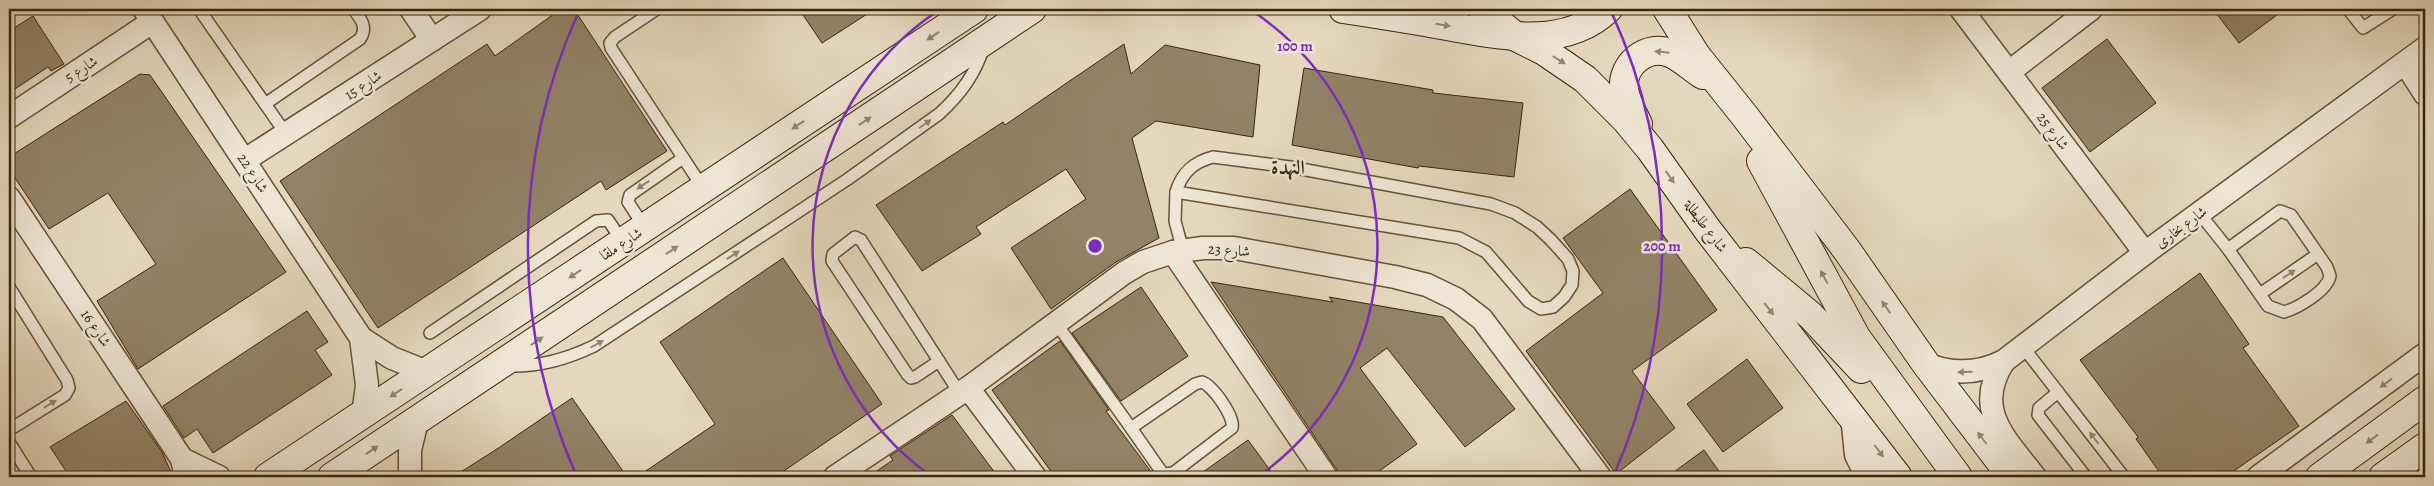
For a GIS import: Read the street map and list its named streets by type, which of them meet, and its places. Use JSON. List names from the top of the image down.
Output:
{
  "streets": {
    "street": [
      "شارع 5",
      "شارع 15",
      "شارع 25",
      "شارع 22",
      "شارع طليطلة",
      "شارع بخارى",
      "شارع ملقا",
      "شارع 23",
      "شارع 16"
    ]
  },
  "crossings": [
    ["شارع 5", "شارع 22"],
    ["شارع 15", "شارع 22"],
    ["شارع 25", "شارع بخارى"],
    ["شارع 22", "شارع ملقا"]
  ],
  "districts": ["النهدة"],
  "rings": ["100 m", "200 m"]
}
